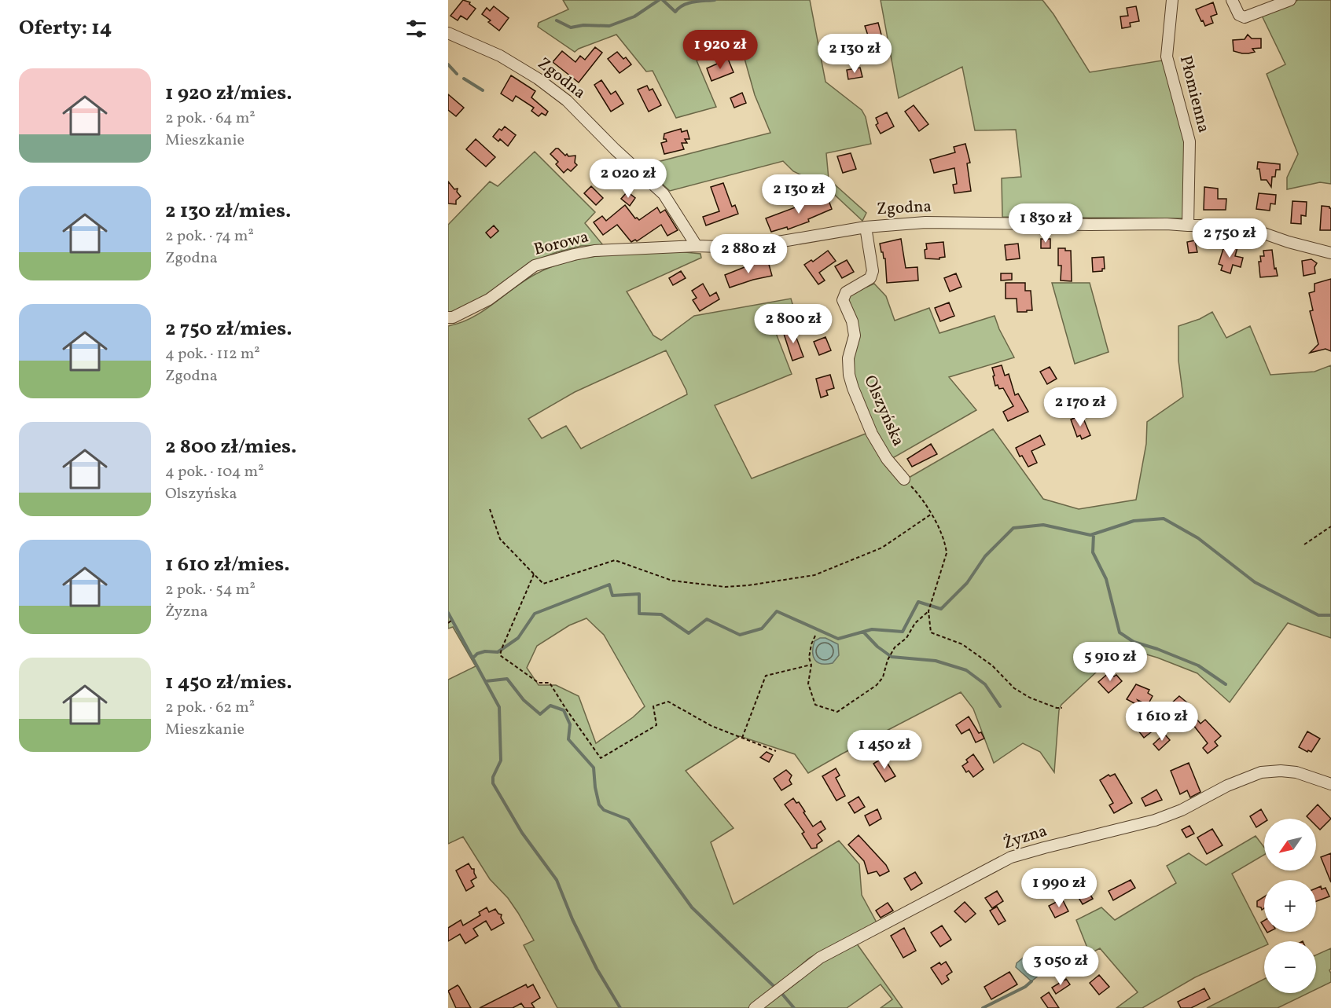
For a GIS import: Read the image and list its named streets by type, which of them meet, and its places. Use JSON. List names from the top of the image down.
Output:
{
  "streets": {
    "street": [
      "Zgodna",
      "Płomienna",
      "Borowa",
      "Olszyńska",
      "Żyzna"
    ]
  },
  "crossings": [
    ["Zgodna", "Płomienna"],
    ["Zgodna", "Borowa"],
    ["Zgodna", "Olszyńska"]
  ],
  "north": "bottom left",
  "page": {
    "heading": "Oferty: 14",
    "price": [
      "1 920 zł",
      "2 130 zł",
      "2 020 zł",
      "2 130 zł",
      "1 830 zł",
      "2 750 zł",
      "2 880 zł",
      "2 800 zł",
      "2 170 zł",
      "5 910 zł",
      "1 610 zł",
      "1 450 zł",
      "1 990 zł",
      "3 050 zł"
    ],
    "list": [
      {
        "name": "1 920 zł/mies.",
        "note": "2 pok. · 64 m² · Mieszkanie"
      },
      {
        "name": "2 130 zł/mies.",
        "note": "2 pok. · 74 m² · Zgodna"
      },
      {
        "name": "2 750 zł/mies.",
        "note": "4 pok. · 112 m² · Zgodna"
      },
      {
        "name": "2 800 zł/mies.",
        "note": "4 pok. · 104 m² · Olszyńska"
      },
      {
        "name": "1 610 zł/mies.",
        "note": "2 pok. · 54 m² · Żyzna"
      },
      {
        "name": "1 450 zł/mies.",
        "note": "2 pok. · 62 m² · Mieszkanie"
      }
    ],
    "map_buttons": ["+", "−"]
  }
}
